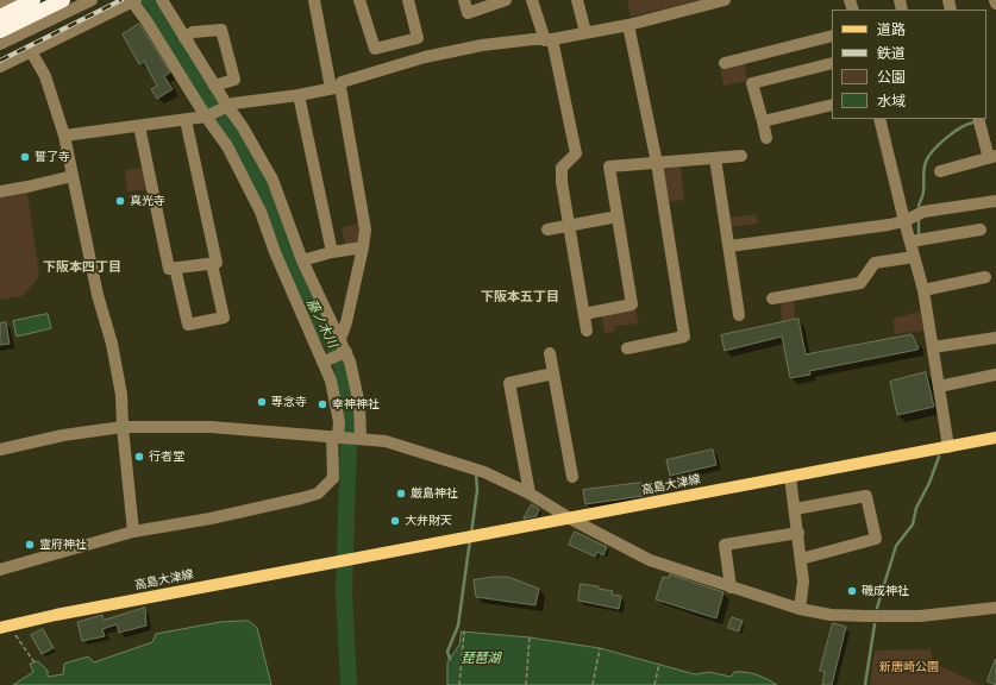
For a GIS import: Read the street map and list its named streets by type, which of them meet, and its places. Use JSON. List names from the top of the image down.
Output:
{
  "streets": {
    "main road": ["高島大津線"]
  },
  "districts": ["下阪本四丁目", "下阪本五丁目"],
  "water": ["藤ノ木川", "琵琶湖"],
  "parks": ["新唐崎公園"],
  "places": [
    "誓了寺",
    "真光寺",
    "専念寺",
    "幸神神社",
    "行者堂",
    "厳島神社",
    "大弁財天",
    "霊府神社",
    "磯成神社"
  ],
  "legend": [
    "道路",
    "鉄道",
    "公園",
    "水域"
  ]
}
